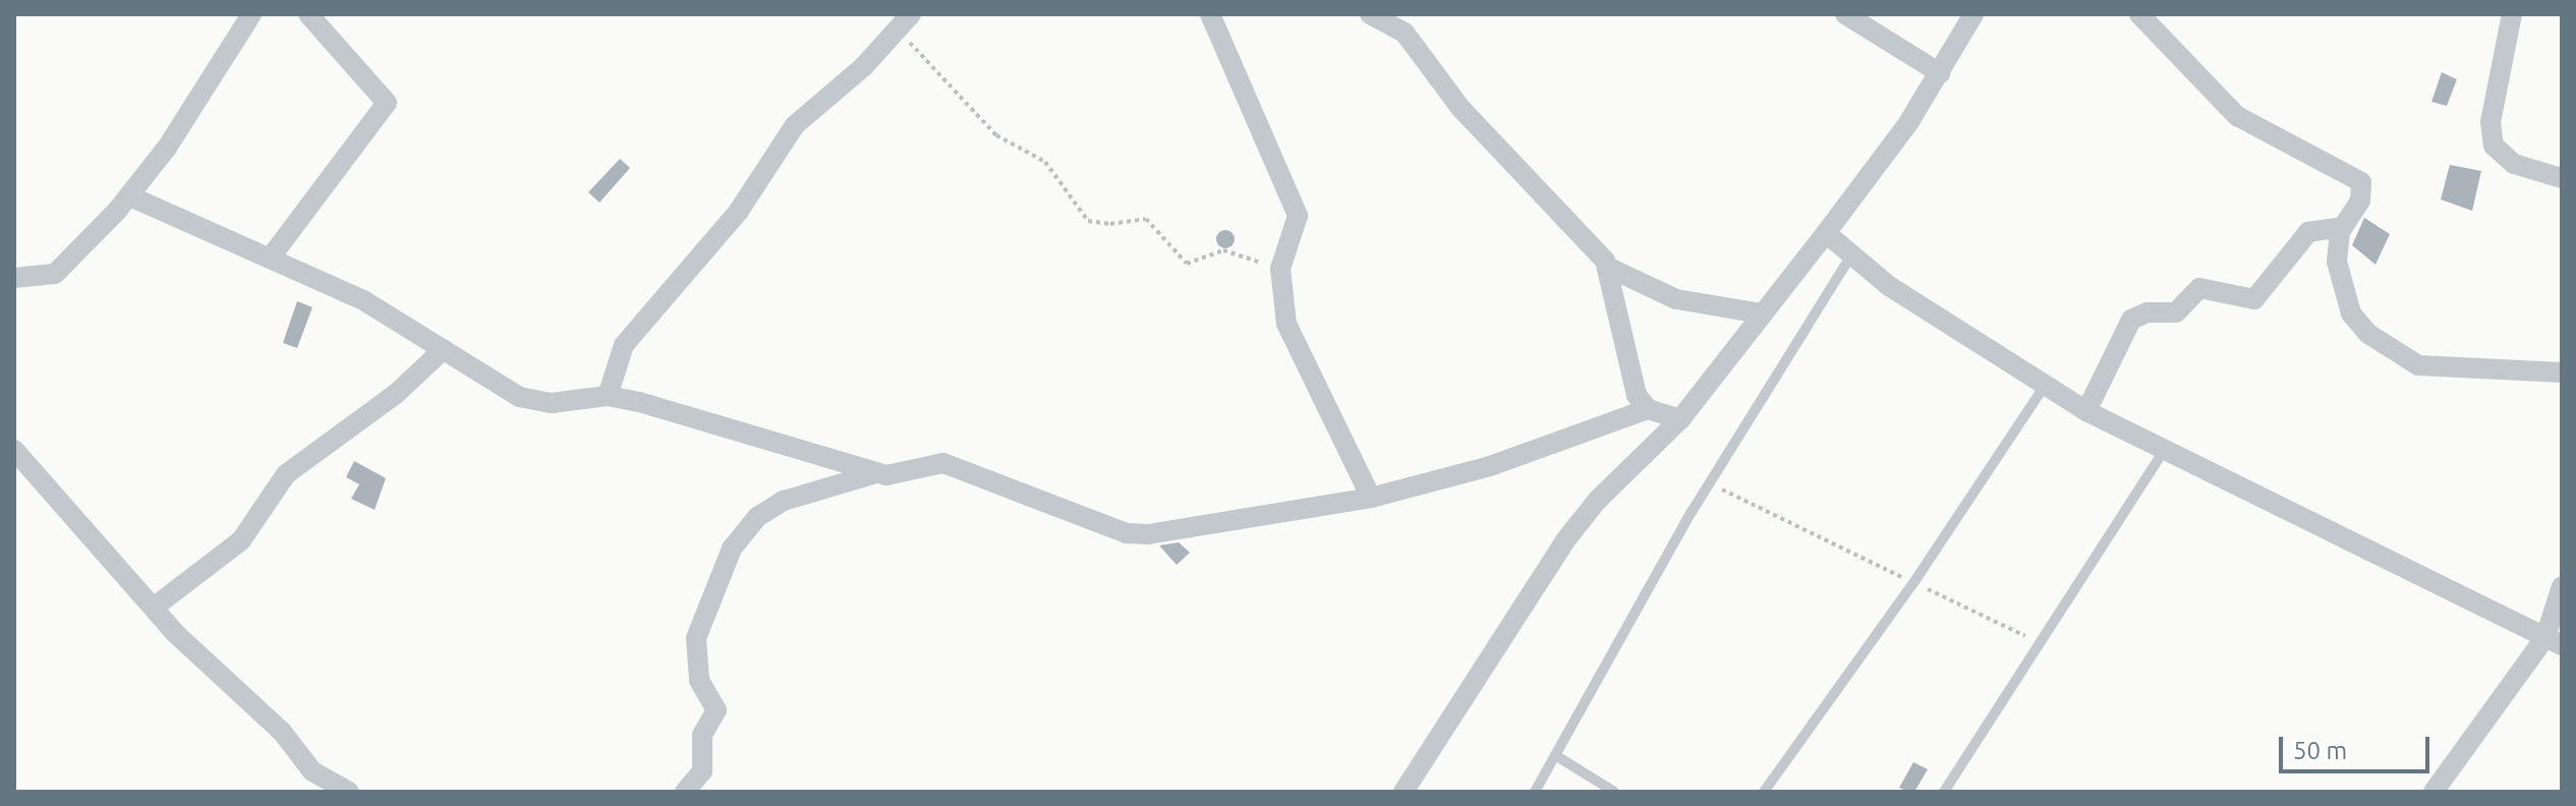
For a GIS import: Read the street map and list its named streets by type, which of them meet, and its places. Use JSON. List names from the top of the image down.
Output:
{
  "scale_bar": "50 m"
}
